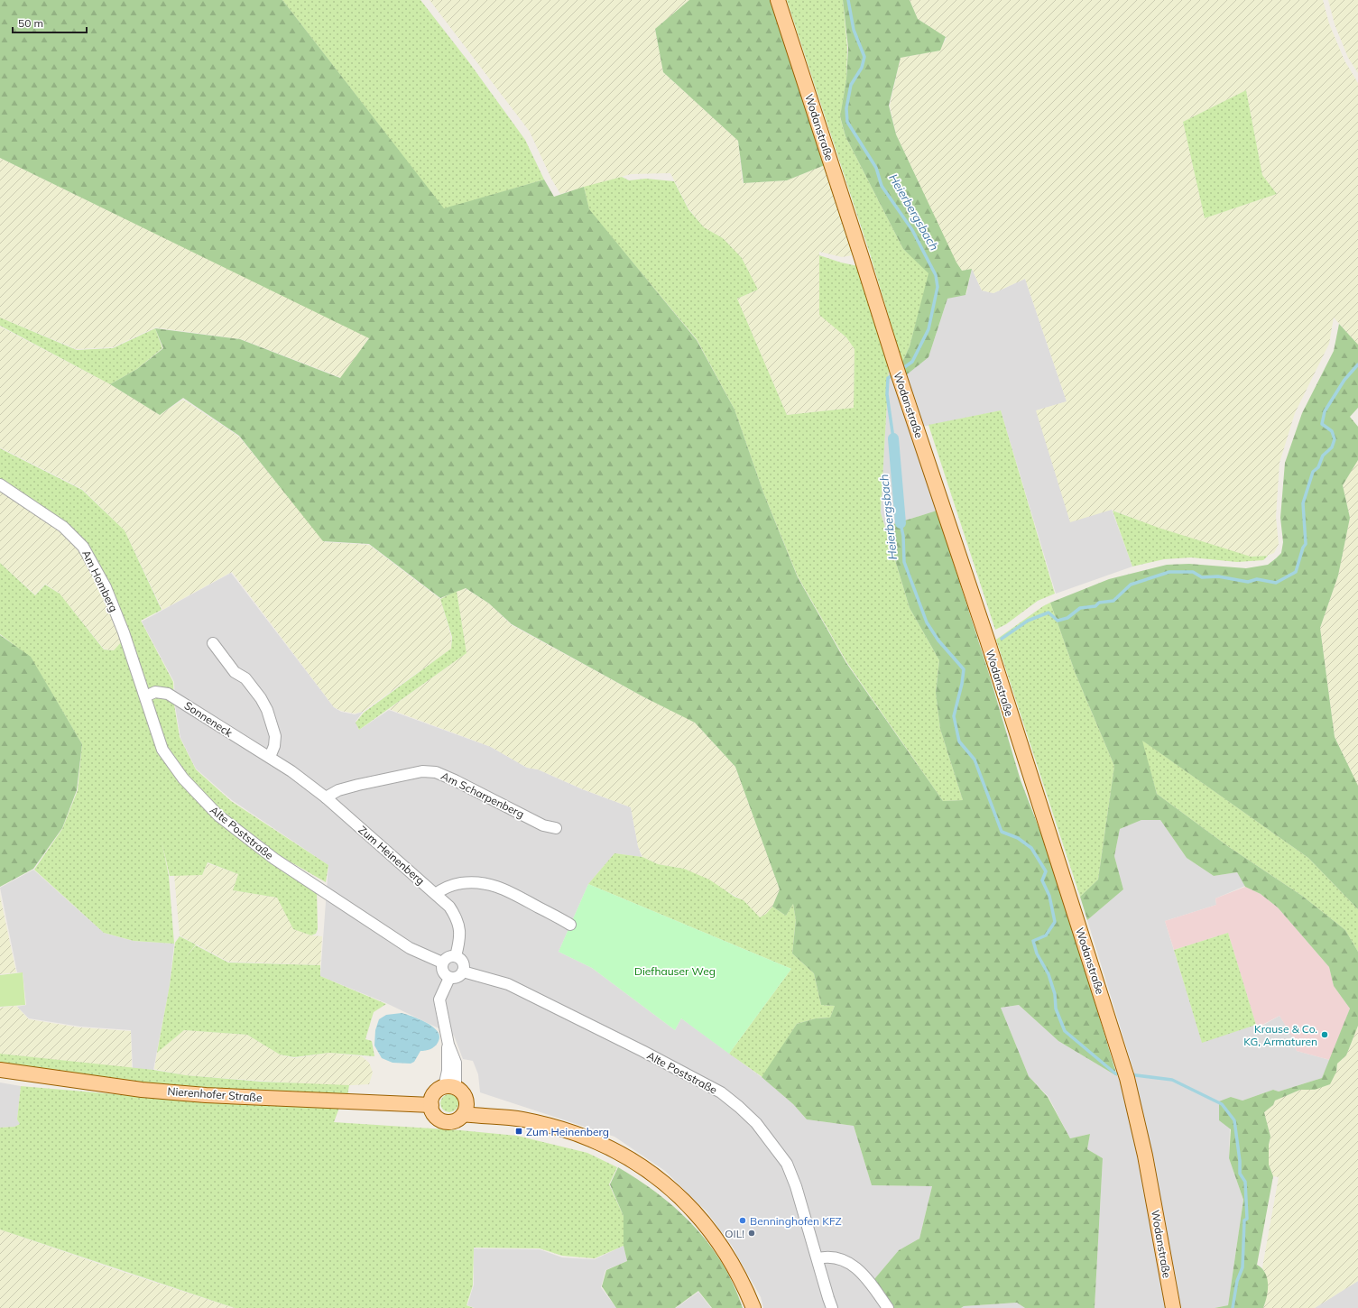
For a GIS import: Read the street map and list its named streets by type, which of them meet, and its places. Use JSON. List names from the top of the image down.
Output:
{
  "streets": {
    "main road": ["Wodanstraße", "Nierenhofer Straße"],
    "street": [
      "Am Homberg",
      "Sonneneck",
      "Am Scharpenberg",
      "Alte Poststraße",
      "Zum Heinenberg"
    ]
  },
  "crossings": [
    ["Am Homberg", "Alte Poststraße"],
    ["Sonneneck", "Alte Poststraße"],
    ["Sonneneck", "Zum Heinenberg"],
    ["Am Scharpenberg", "Zum Heinenberg"],
    ["Alte Poststraße", "Zum Heinenberg"]
  ],
  "water": ["Heierbergsbach"],
  "parks": ["Diefhauser Weg"],
  "places": {
    "other": ["Krause & Co. KG, Armaturen", "Benninghofen KFZ", "OIL!"],
    "transit": ["Zum Heinenberg"]
  },
  "scale_bar": "50 m"
}
